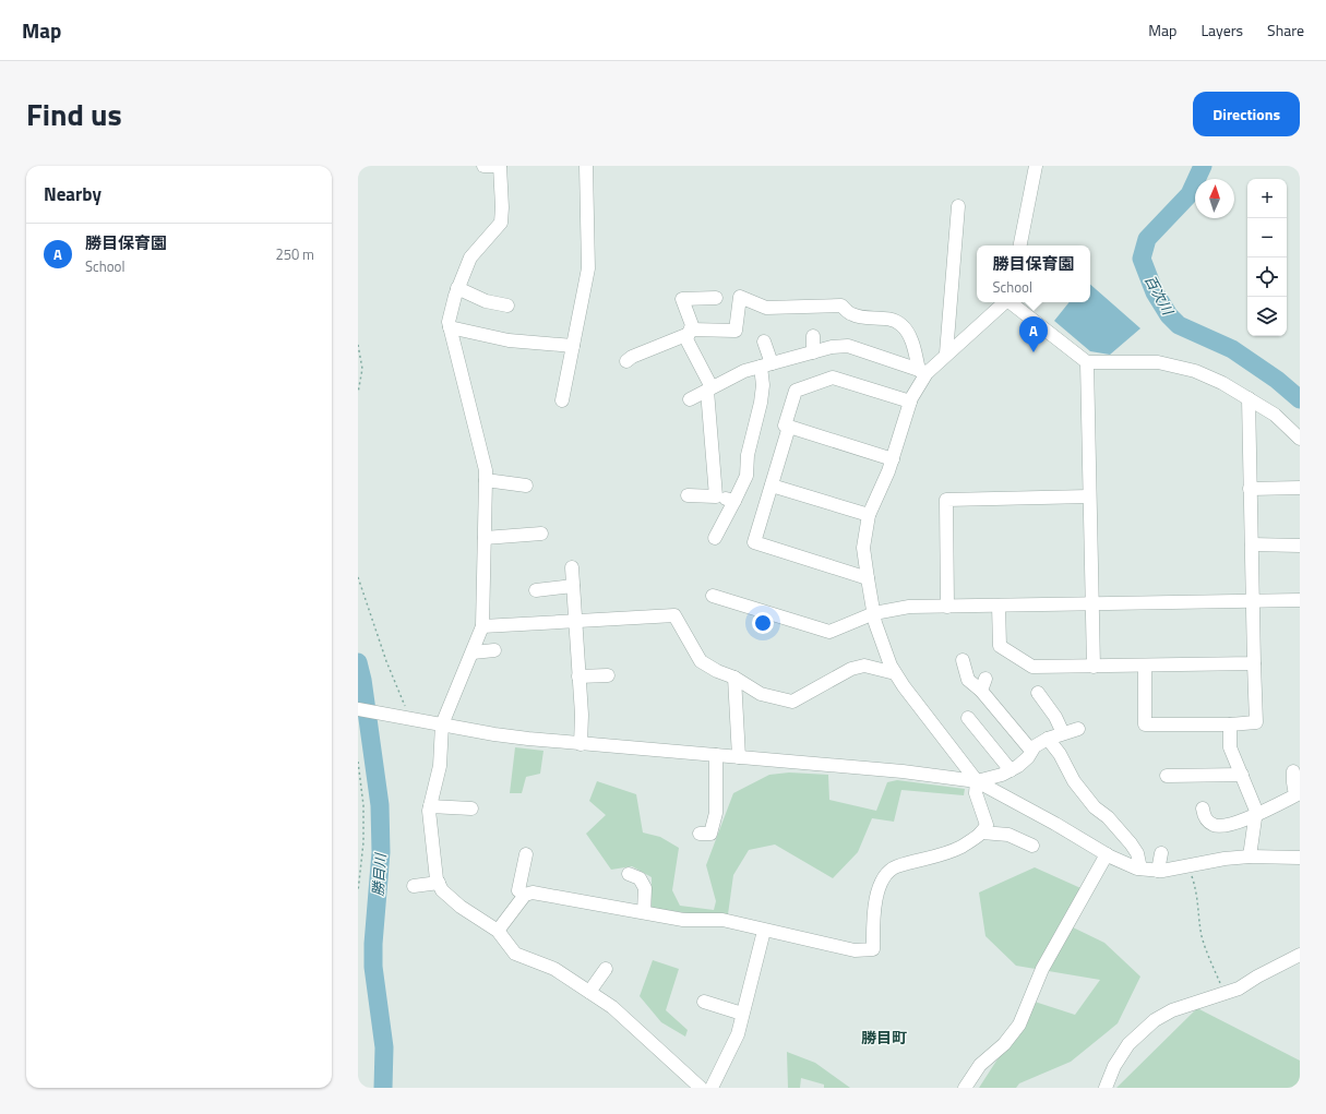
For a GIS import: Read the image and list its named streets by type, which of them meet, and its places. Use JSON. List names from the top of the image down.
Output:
{
  "districts": ["勝目町"],
  "water": ["百次川", "勝目川"],
  "north": "top",
  "page": {
    "header": "Map",
    "nav": ["Map", "Layers", "Share"],
    "title": "Find us",
    "buttons": "Directions",
    "heading": "Nearby",
    "map_buttons": ["+", "−"],
    "list": [
      {
        "mark": "A",
        "name": "勝目保育園",
        "note": "School",
        "value": "250 m"
      }
    ],
    "popup": ["勝目保育園", "School"],
    "pins": "A"
  }
}
